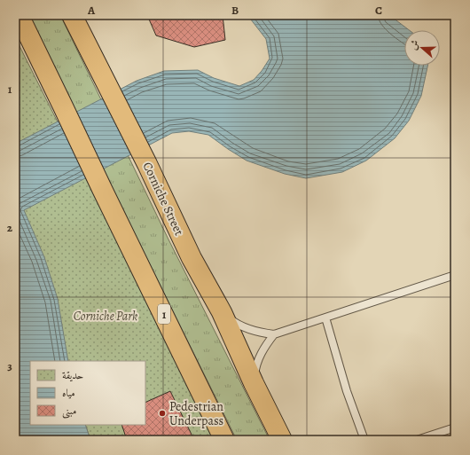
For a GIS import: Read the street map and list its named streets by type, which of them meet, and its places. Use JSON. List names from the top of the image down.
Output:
{
  "streets": {
    "highway": ["Corniche Street", "1"]
  },
  "parks": ["Corniche Park"],
  "places": ["Pedestrian Underpass"],
  "legend": ["حديقة", "مياه", "مبنى"],
  "north": "left",
  "grid": {
    "columns": ["A", "B", "C"],
    "rows": ["1", "2", "3"]
  }
}
